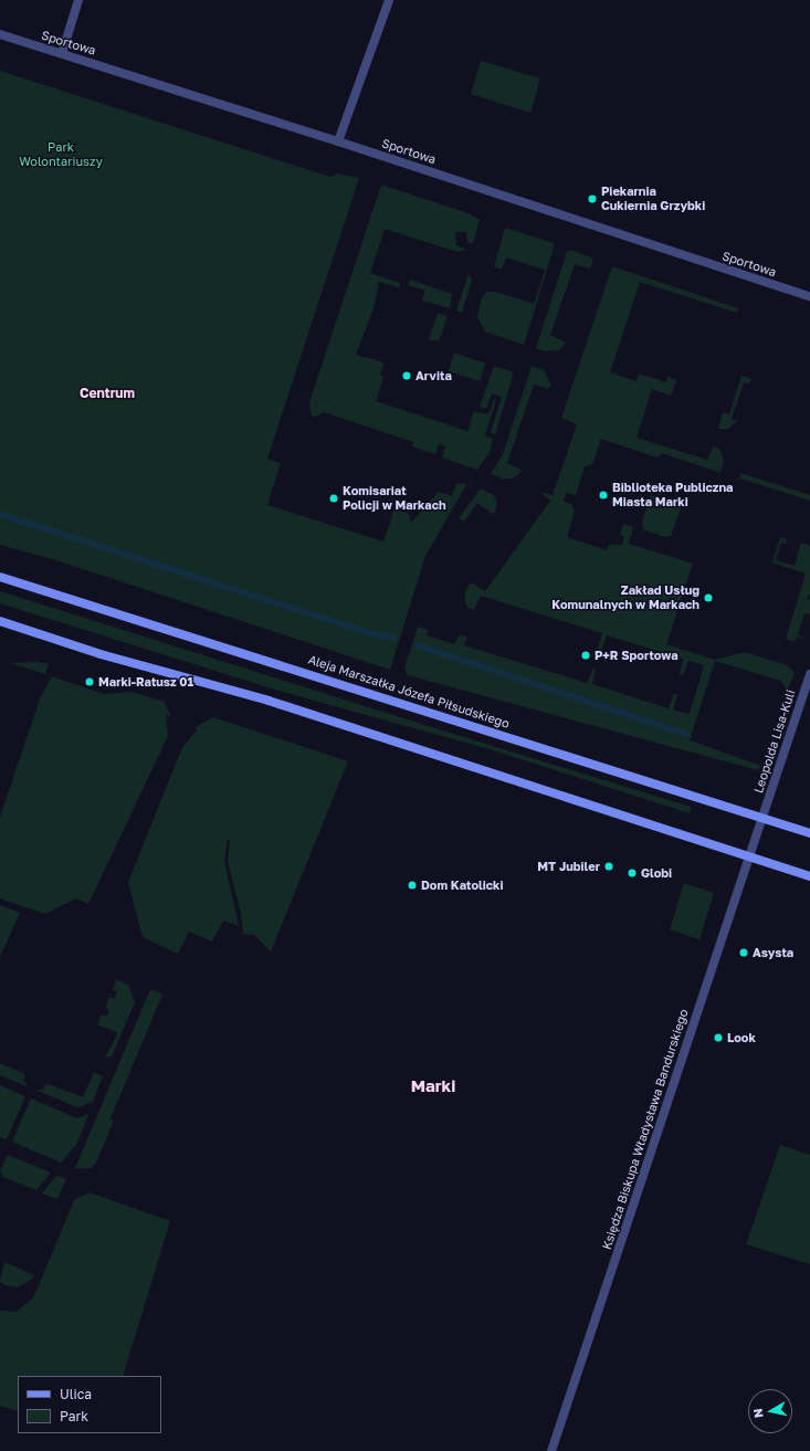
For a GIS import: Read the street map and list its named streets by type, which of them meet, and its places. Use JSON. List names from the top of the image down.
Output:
{
  "streets": {
    "main road": ["Aleja Marszałka Józefa Piłsudskiego"],
    "street": ["Sportowa", "Leopolda Lisa-Kuli", "Księdza Biskupa Władysława Bandurskiego"]
  },
  "crossings": [
    ["Aleja Marszałka Józefa Piłsudskiego", "Leopolda Lisa-Kuli"],
    ["Aleja Marszałka Józefa Piłsudskiego", "Księdza Biskupa Władysława Bandurskiego"],
    ["Leopolda Lisa-Kuli", "Księdza Biskupa Władysława Bandurskiego"]
  ],
  "districts": ["Centrum", "Marki"],
  "parks": ["Park Wolontariuszy"],
  "places": [
    "Piekarnia Cukiernia Grzybki",
    "Arvita",
    "Biblioteka Publiczna Miasta Marki",
    "Komisariat Policji w Markach",
    "Zakład Usług Komunalnych w Markach",
    "P+R Sportowa",
    "Marki-Ratusz 01",
    "MT Jubiler",
    "Globi",
    "Dom Katolicki",
    "Asysta",
    "Look"
  ],
  "legend": ["Ulica", "Park"],
  "north": "left"
}
